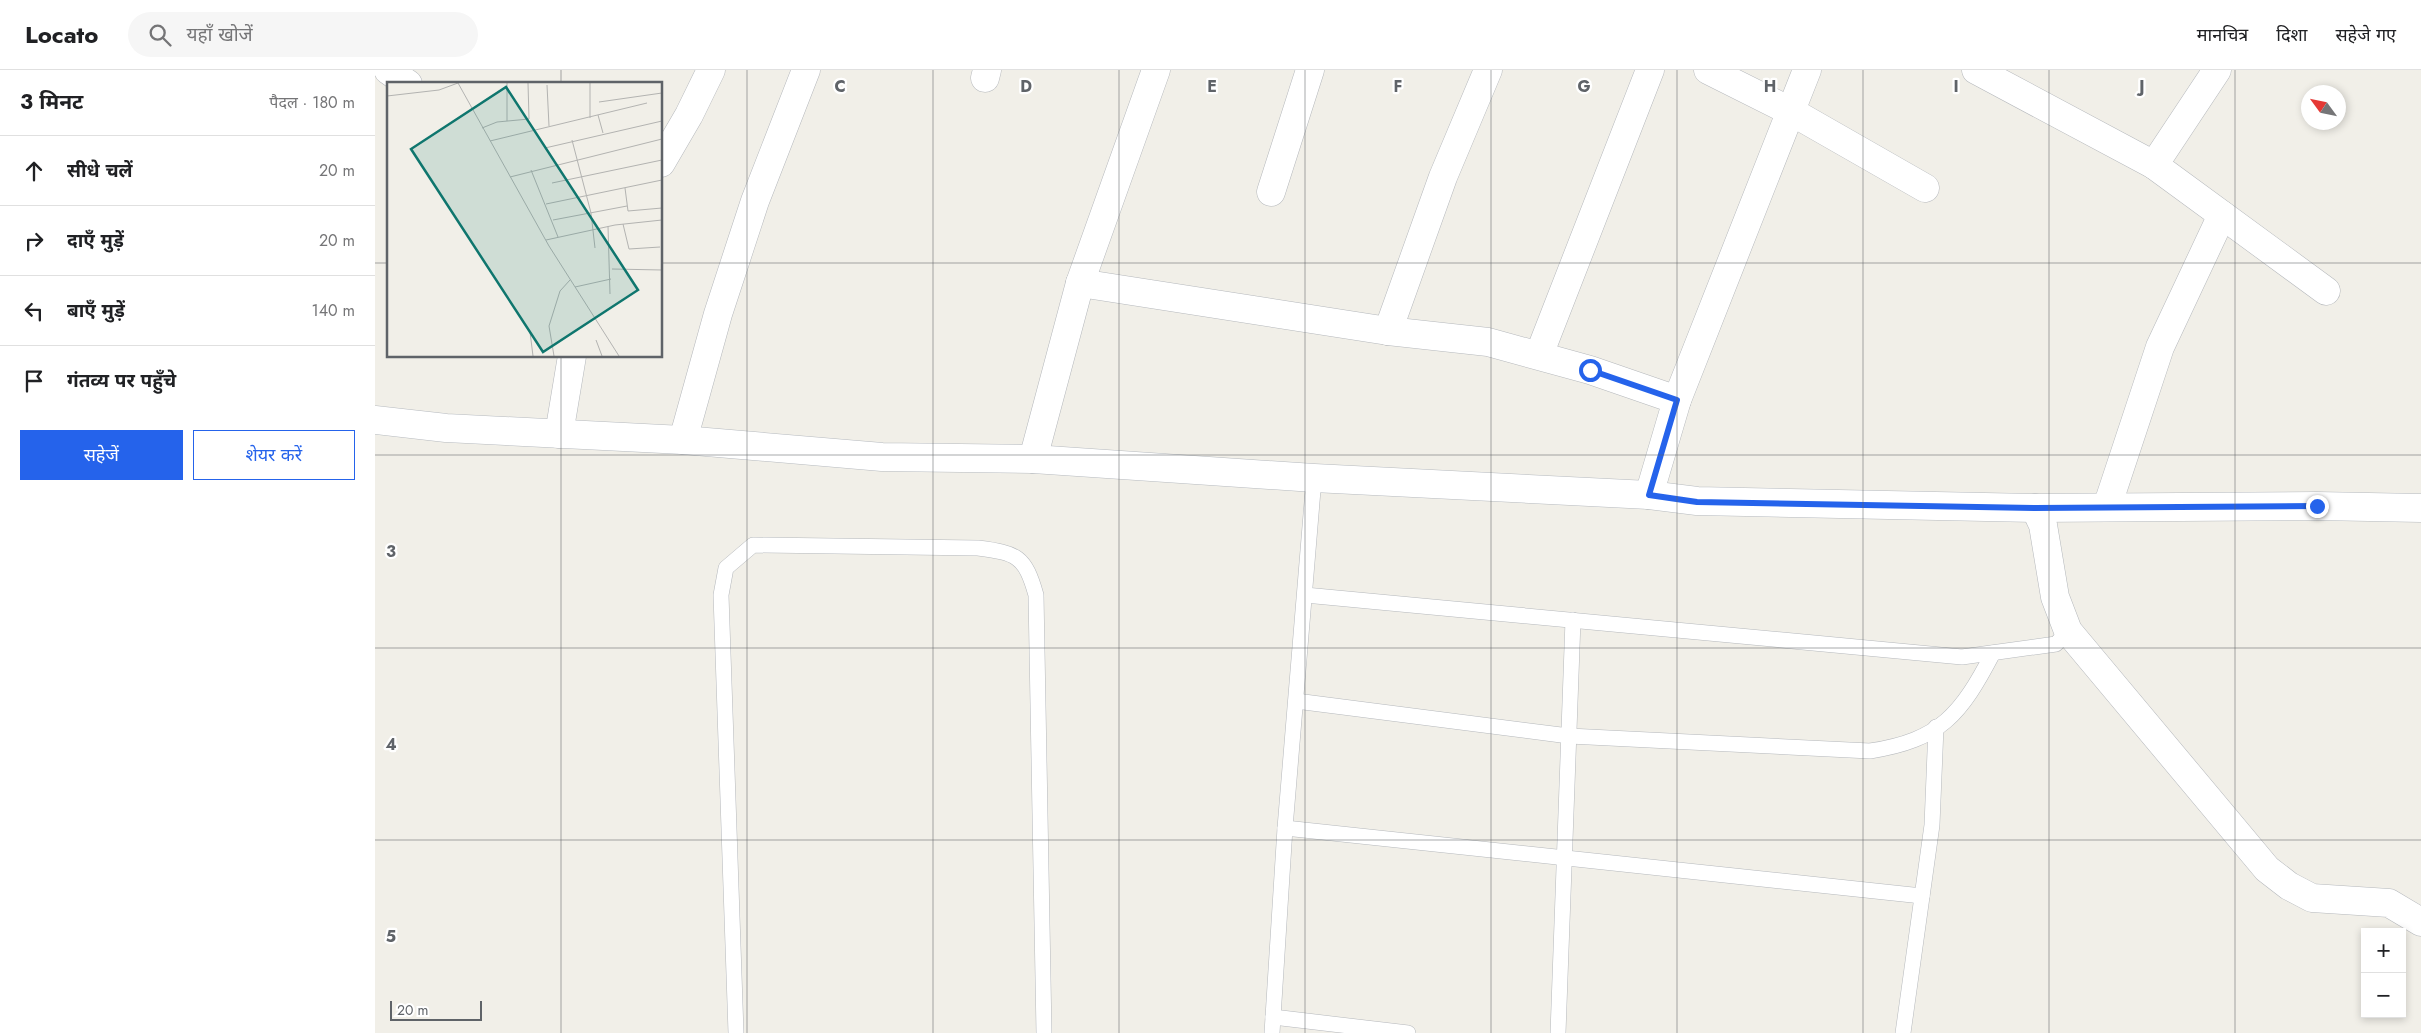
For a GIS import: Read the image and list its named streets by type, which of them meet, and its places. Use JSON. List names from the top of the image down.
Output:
{
  "scale_bar": "20 m",
  "north": "top left",
  "page": {
    "header": "Locato",
    "search": "यहाँ खोजें",
    "nav": ["मानचित्र", "दिशा", "सहेजे गए"],
    "heading": ["3 मिनट", "पैदल · 180 m"],
    "list": [
      ["सीधे चलें", "20 m"],
      ["दाएँ मुड़ें", "20 m"],
      ["बाएँ मुड़ें", "140 m"],
      "गंतव्य पर पहुँचे"
    ],
    "buttons": ["सहेजें", "शेयर करें"],
    "map_buttons": ["+", "−"],
    "scale": "20 m"
  },
  "grid": {
    "columns": [
      "C",
      "D",
      "E",
      "F",
      "G",
      "H",
      "I",
      "J"
    ],
    "rows": ["3", "4", "5"]
  }
}
